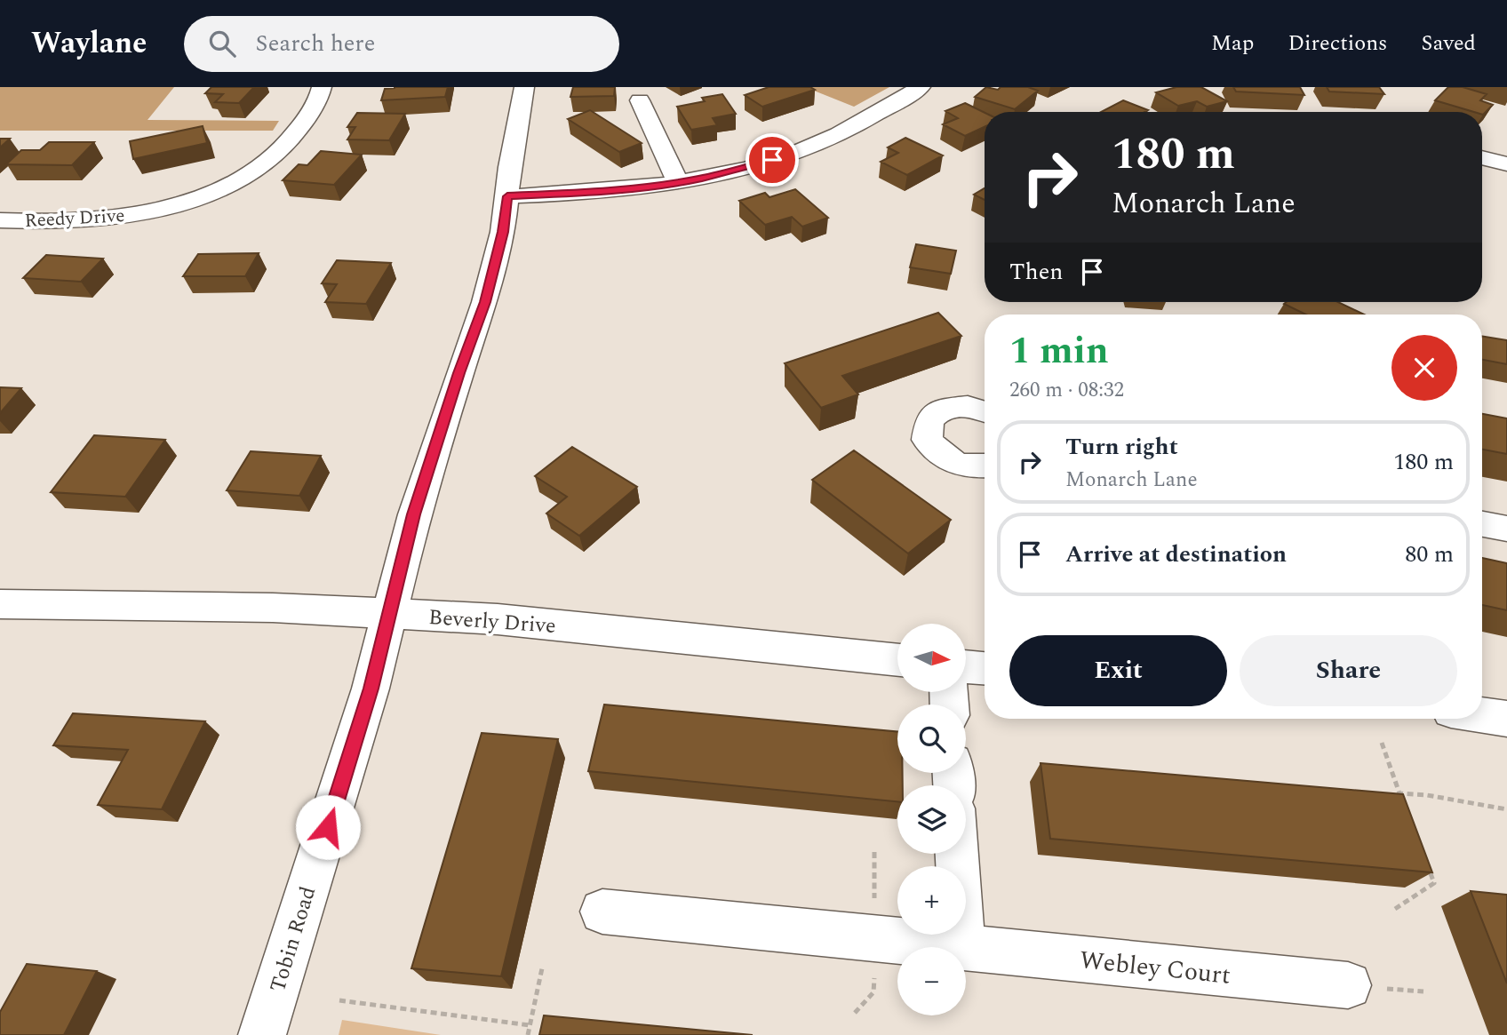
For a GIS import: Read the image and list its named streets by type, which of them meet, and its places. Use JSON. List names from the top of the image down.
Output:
{
  "streets": {
    "street": [
      "Reedy Drive",
      "Beverly Drive",
      "Tobin Road",
      "Webley Court"
    ]
  },
  "crossings": [
    ["Beverly Drive", "Tobin Road"]
  ],
  "north": "right",
  "page": {
    "header": "Waylane",
    "search": "Search here",
    "nav": ["Map", "Directions", "Saved"],
    "turn": ["180 m", "Monarch Lane"],
    "then": "Then",
    "heading": ["1 min", "260 m · 08:32"],
    "list": [
      {
        "name": "Turn right",
        "note": "Monarch Lane",
        "value": "180 m"
      },
      {
        "name": "Arrive at destination",
        "value": "80 m"
      }
    ],
    "buttons": ["Exit", "Share"],
    "map_buttons": ["+", "−"]
  }
}
